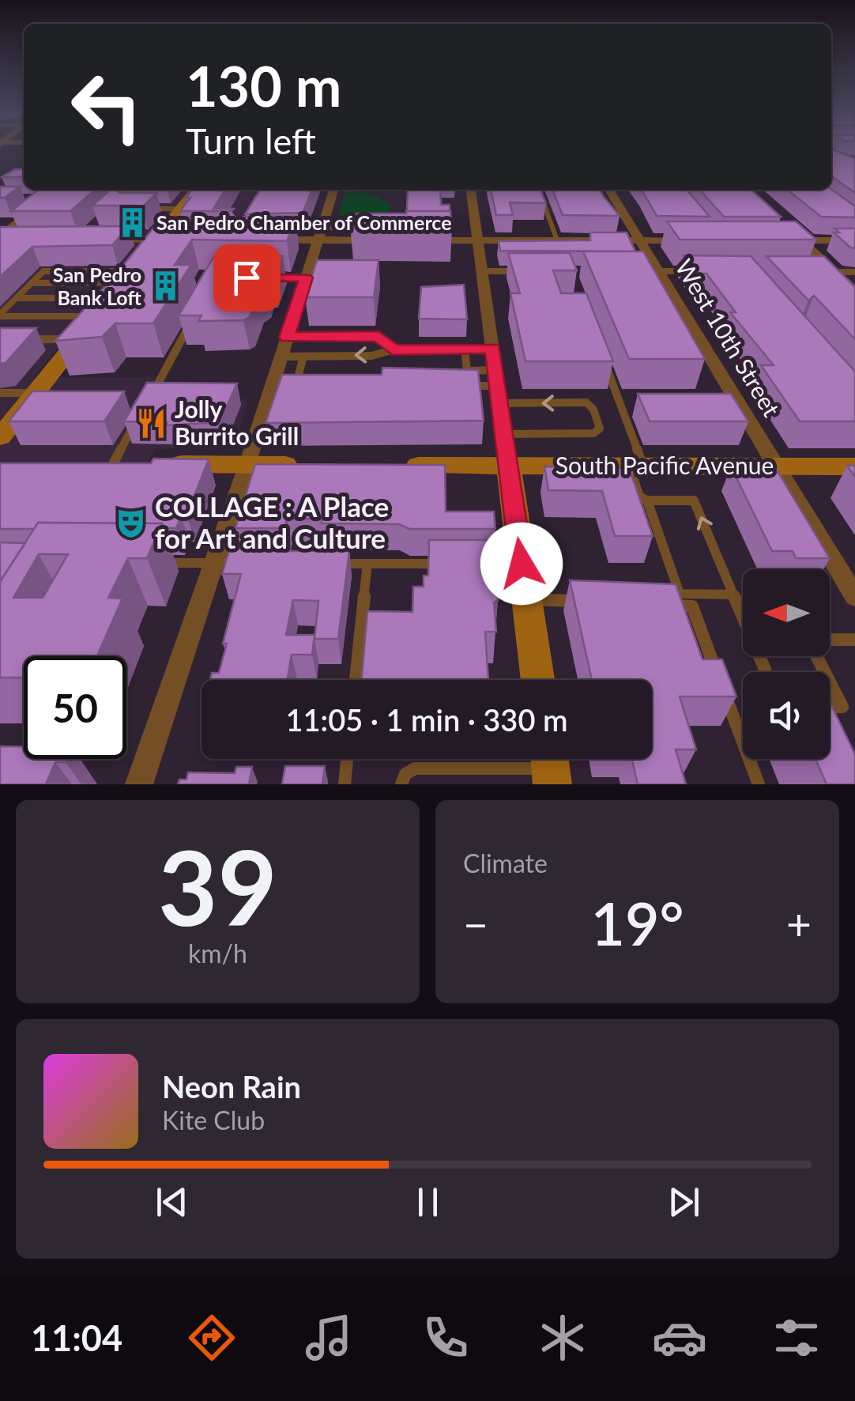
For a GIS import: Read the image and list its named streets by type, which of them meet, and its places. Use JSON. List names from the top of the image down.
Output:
{
  "streets": {
    "main road": ["South Pacific Avenue"],
    "street": ["West 10th Street"]
  },
  "crossings": [
    ["West 10th Street", "South Pacific Avenue"]
  ],
  "places": {
    "building": ["San Pedro Chamber of Commerce", "San Pedro Bank Loft"],
    "restaurant": ["Jolly Burrito Grill"],
    "theatre": ["COLLAGE : A Place for Art and Culture"]
  },
  "north": "left",
  "page": {
    "turn": ["130 m", "Turn left"],
    "limit": "50",
    "trip": "11:05 · 1 min · 330 m",
    "tile": [
      ["39", "km/h"],
      "Climate"
    ],
    "heat": ["−", "19°", "+"],
    "song": ["Neon Rain", "Kite Club"],
    "tabs": "11:04"
  }
}
